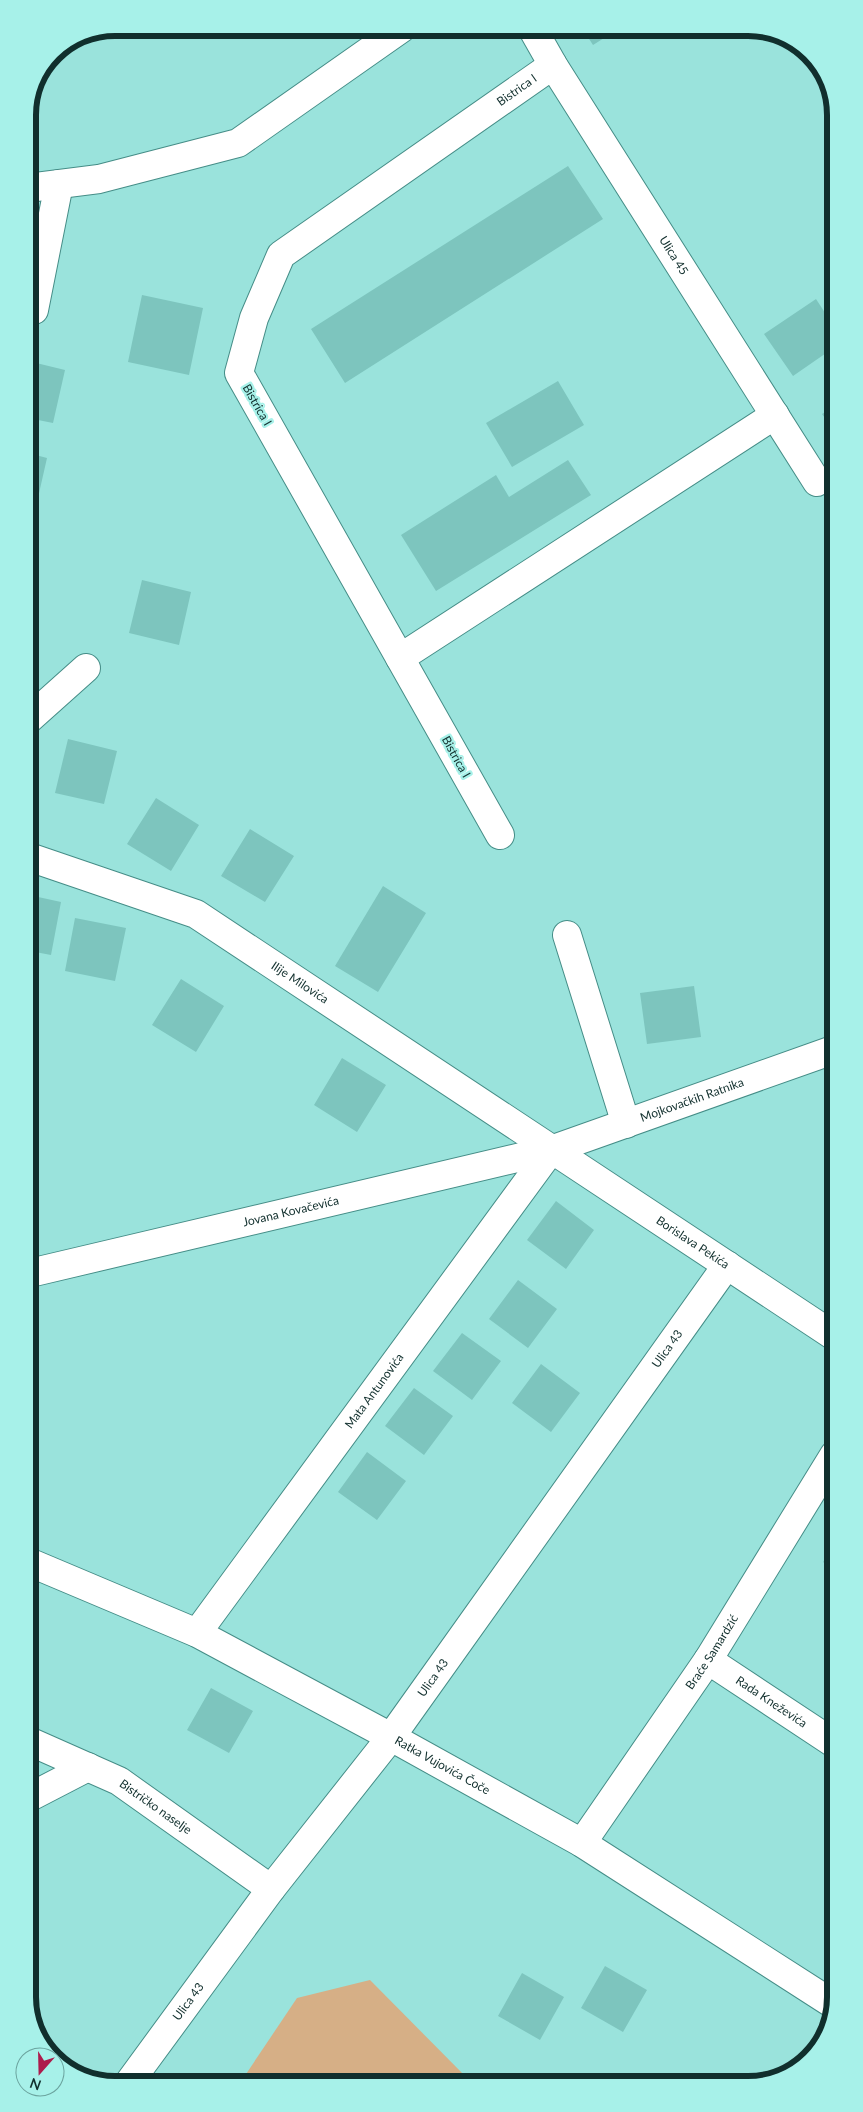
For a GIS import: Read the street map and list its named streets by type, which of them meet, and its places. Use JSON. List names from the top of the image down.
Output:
{
  "streets": {
    "street": [
      "Bistrica I",
      "Ulica 45",
      "Ilije Milovića",
      "Mojkovačkih Ratnika",
      "Jovana Kovačevića",
      "Borislava Pekića",
      "Ulica 43",
      "Mata Antunovića",
      "Braće Samardzić",
      "Rada Kneževića",
      "Ratka Vujovića Čoče",
      "Bistričko naselje"
    ]
  },
  "crossings": [
    ["Bistrica I", "Ulica 45"],
    ["Ilije Milovića", "Mojkovačkih Ratnika"],
    ["Ilije Milovića", "Jovana Kovačevića"],
    ["Ilije Milovića", "Borislava Pekića"],
    ["Ilije Milovića", "Mata Antunovića"],
    ["Mojkovačkih Ratnika", "Jovana Kovačevića"],
    ["Mojkovačkih Ratnika", "Borislava Pekića"],
    ["Mojkovačkih Ratnika", "Mata Antunovića"],
    ["Jovana Kovačevića", "Borislava Pekića"],
    ["Jovana Kovačevića", "Mata Antunovića"],
    ["Borislava Pekića", "Ulica 43"],
    ["Borislava Pekića", "Mata Antunovića"],
    ["Ulica 43", "Ratka Vujovića Čoče"],
    ["Ulica 43", "Bistričko naselje"],
    ["Mata Antunovića", "Ratka Vujovića Čoče"],
    ["Braće Samardzić", "Rada Kneževića"],
    ["Braće Samardzić", "Ratka Vujovića Čoče"]
  ],
  "north": "bottom"
}
